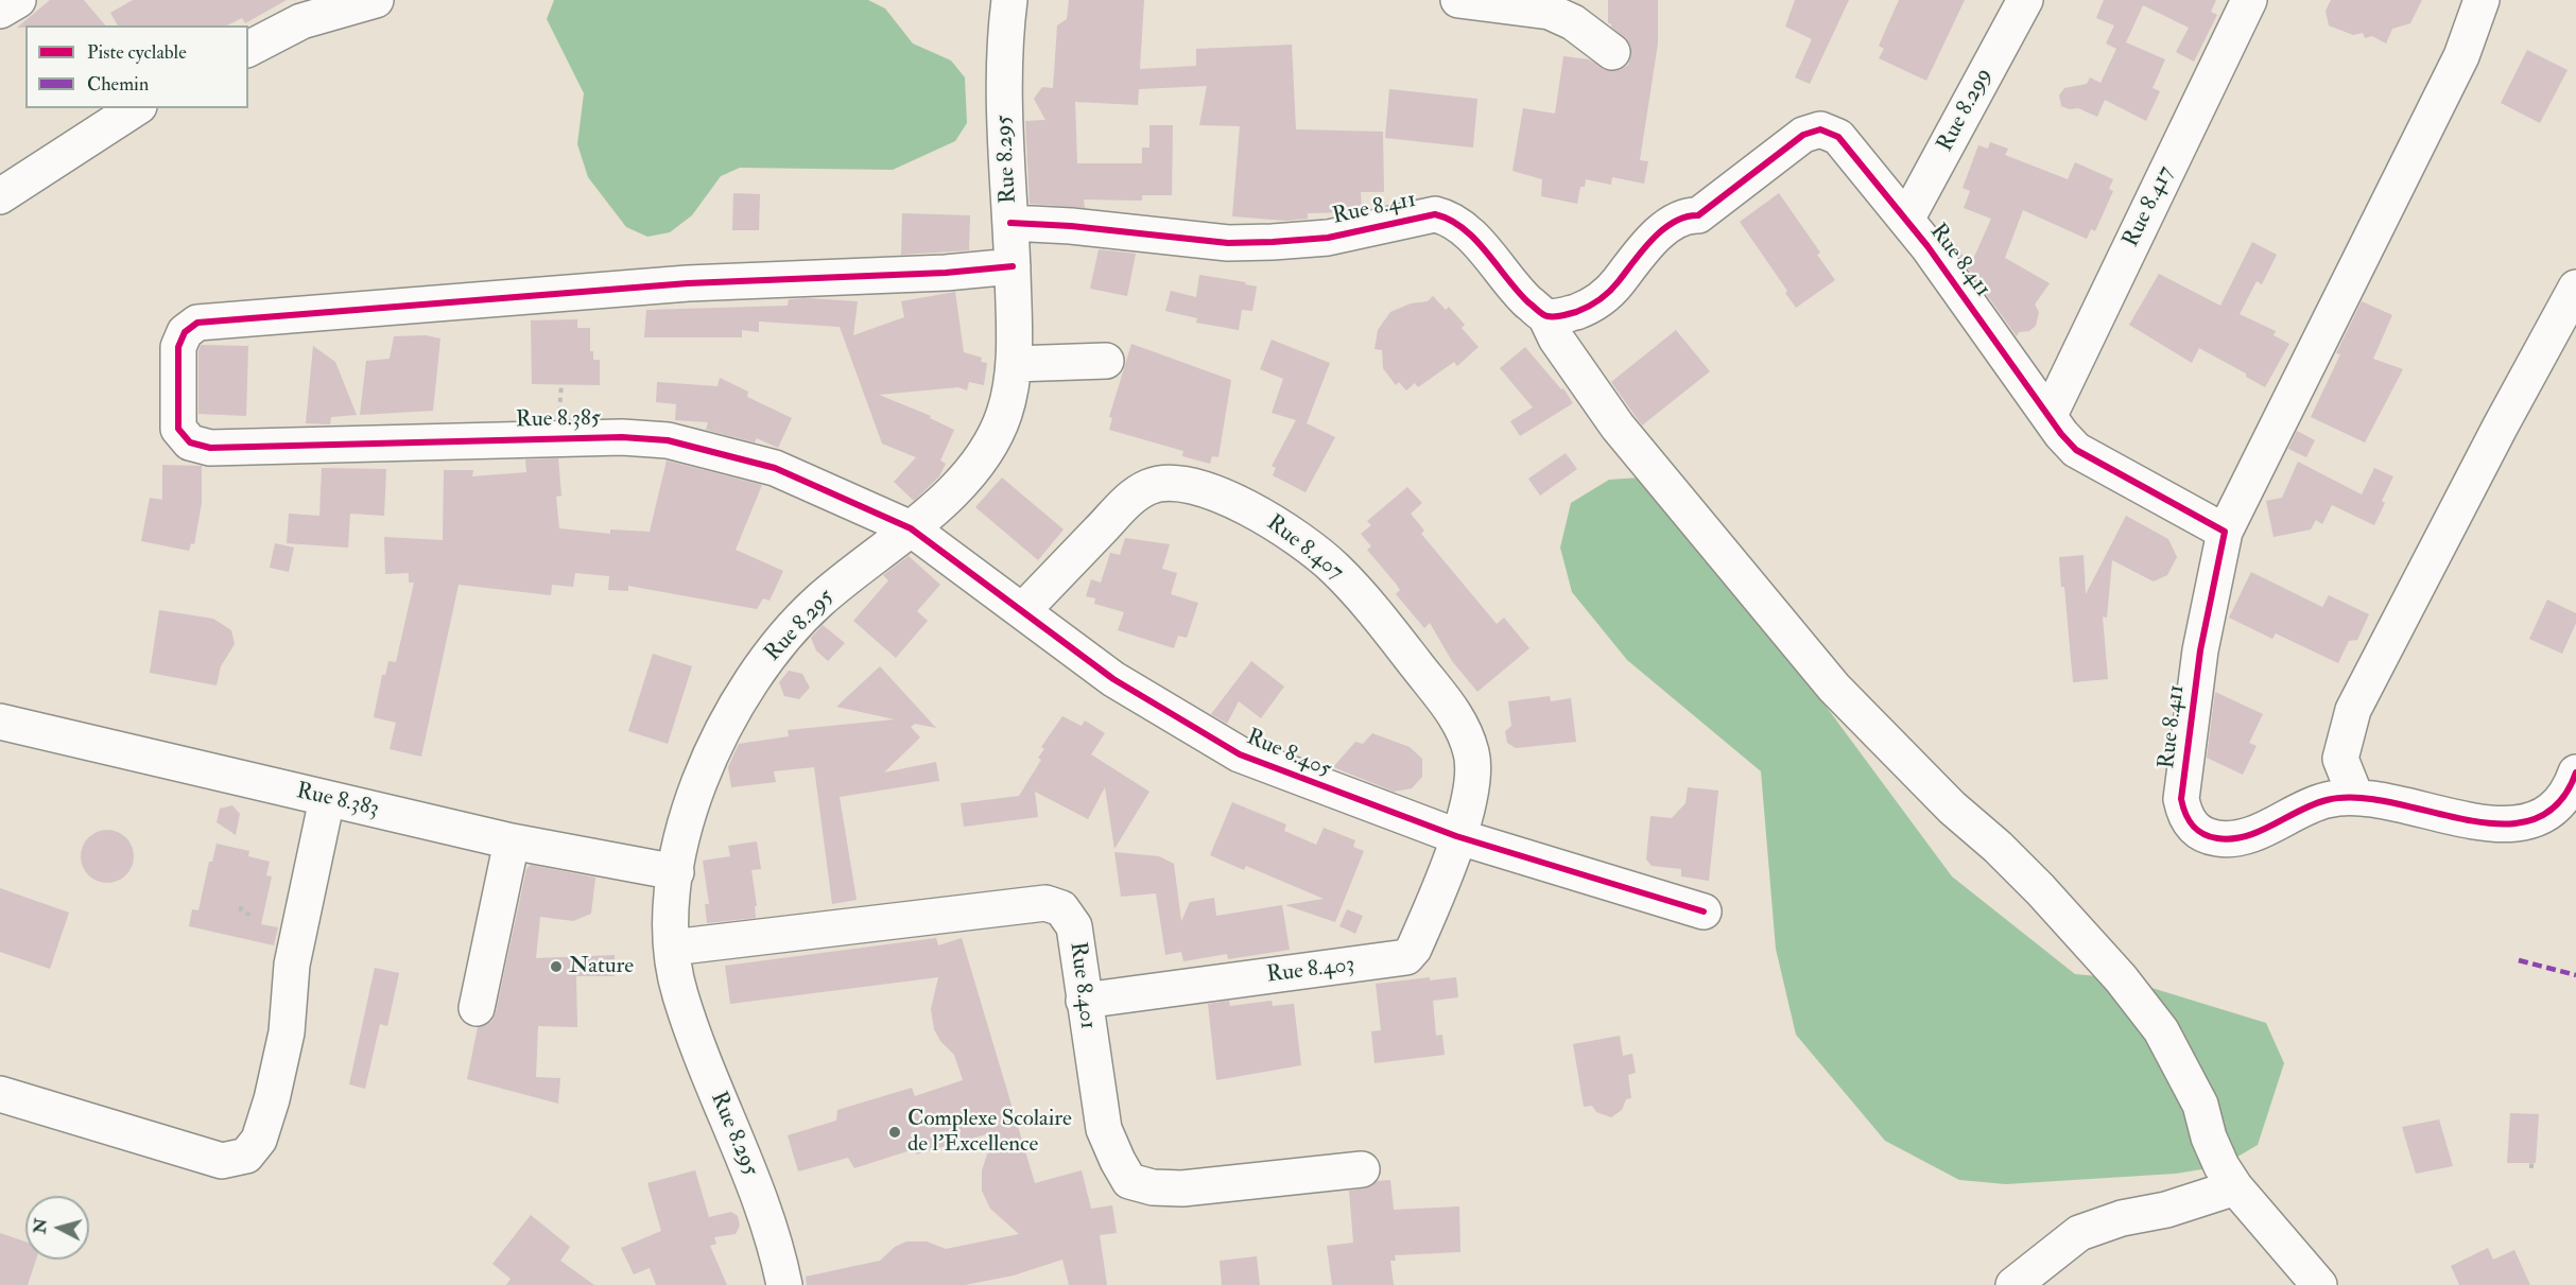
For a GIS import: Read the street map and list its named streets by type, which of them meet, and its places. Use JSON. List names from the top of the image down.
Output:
{
  "streets": {
    "street": [
      "Rue 8.299",
      "Rue 8.295",
      "Rue 8.417",
      "Rue 8.411",
      "Rue 8.385",
      "Rue 8.407",
      "Rue 8.405",
      "Rue 8.383",
      "Rue 8.403",
      "Rue 8.401"
    ]
  },
  "crossings": [
    ["Rue 8.299", "Rue 8.411"],
    ["Rue 8.295", "Rue 8.411"],
    ["Rue 8.295", "Rue 8.385"],
    ["Rue 8.295", "Rue 8.405"],
    ["Rue 8.295", "Rue 8.383"],
    ["Rue 8.295", "Rue 8.401"],
    ["Rue 8.417", "Rue 8.411"],
    ["Rue 8.385", "Rue 8.405"],
    ["Rue 8.407", "Rue 8.405"],
    ["Rue 8.407", "Rue 8.403"],
    ["Rue 8.405", "Rue 8.403"],
    ["Rue 8.403", "Rue 8.401"]
  ],
  "places": ["Nature", "Complexe Scolaire de l'Excellence"],
  "legend": ["Piste cyclable", "Chemin"],
  "north": "left"
}
